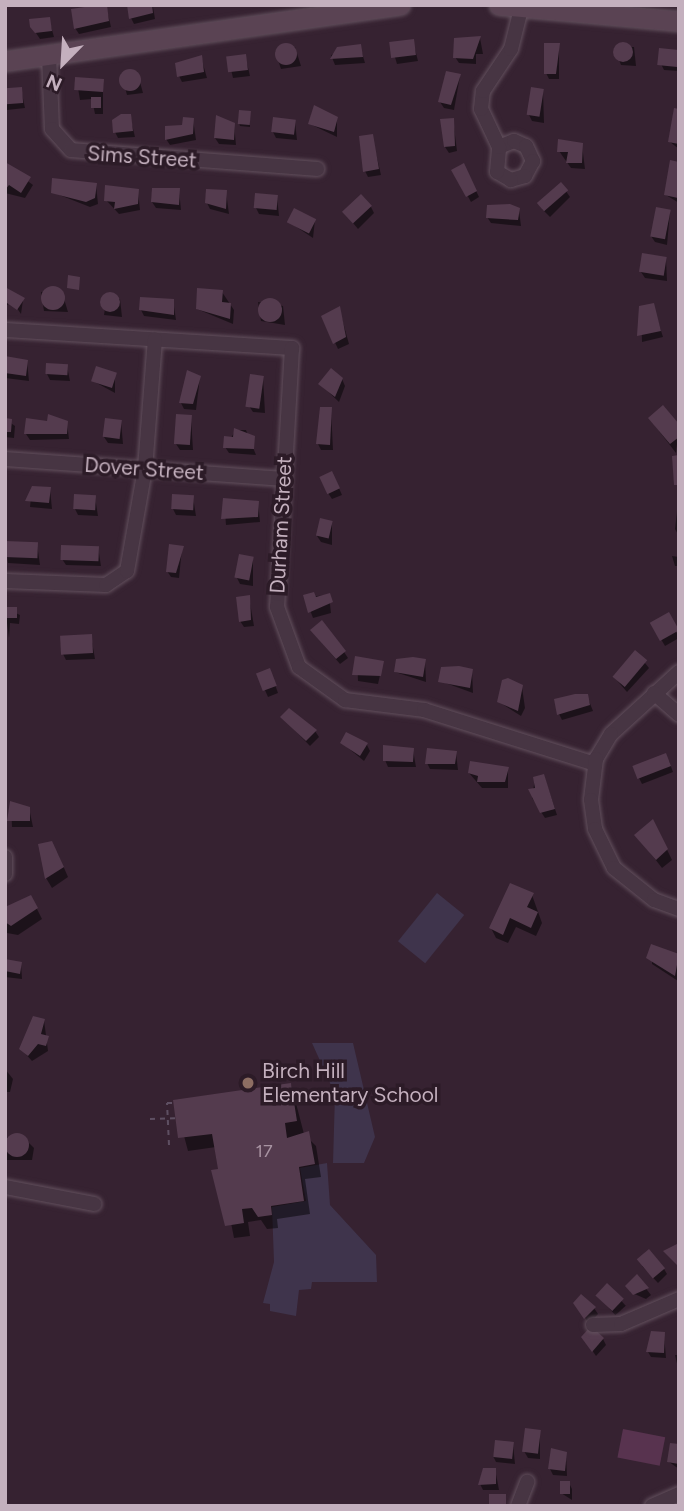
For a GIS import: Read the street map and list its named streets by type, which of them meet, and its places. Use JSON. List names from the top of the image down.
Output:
{
  "streets": {
    "street": ["Sims Street", "Dover Street", "Durham Street"]
  },
  "crossings": [
    ["Dover Street", "Durham Street"]
  ],
  "places": ["Birch Hill Elementary School"],
  "house_numbers": ["17"],
  "north": "bottom left"
}
